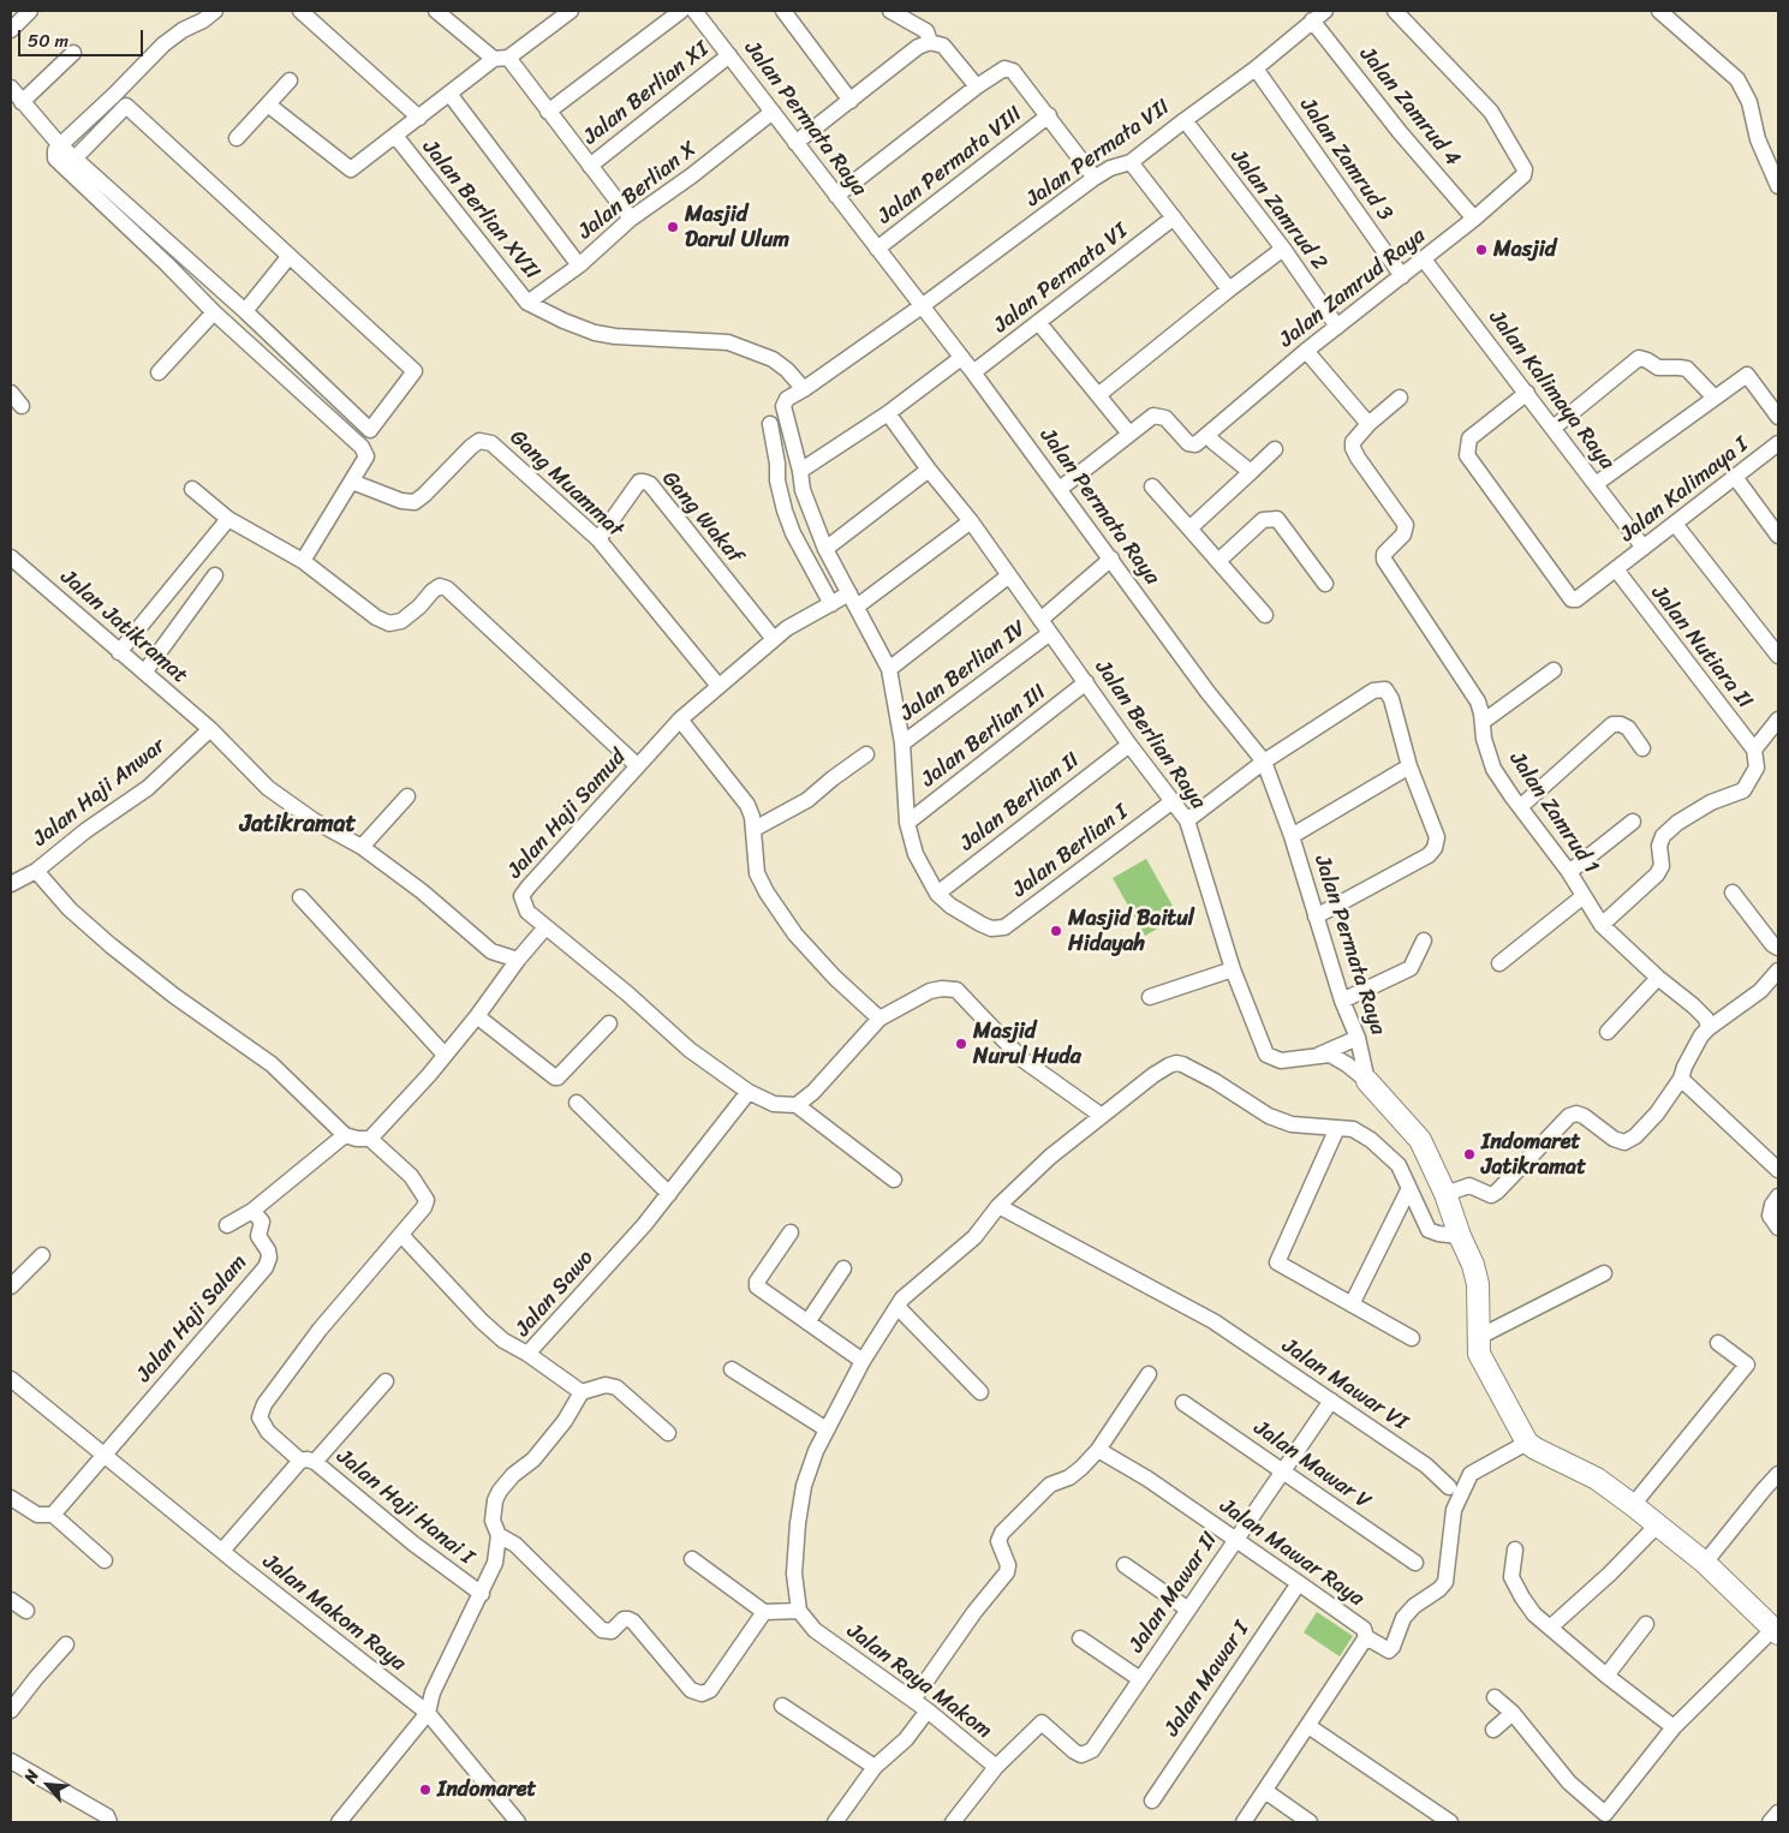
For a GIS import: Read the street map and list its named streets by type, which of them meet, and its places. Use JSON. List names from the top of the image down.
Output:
{
  "streets": {
    "street": [
      "Jalan Berlian XI",
      "Jalan Zamrud 4",
      "Jalan Permata Raya",
      "Jalan Permata VII",
      "Jalan Zamrud 3",
      "Jalan Permata VIII",
      "Jalan Berlian X",
      "Jalan Berlian XVII",
      "Jalan Zamrud 2",
      "Jalan Permata VI",
      "Jalan Zamrud Raya",
      "Jalan Kalimaya Raya",
      "Gang Muammat",
      "Jalan Kalimaya I",
      "Gang Wakaf",
      "Jalan Jatikramat",
      "Jalan Nutiara II",
      "Jalan Berlian IV",
      "Jalan Berlian Raya",
      "Jalan Berlian III",
      "Jalan Haji Anwar",
      "Jalan Berlian II",
      "Jalan Zamrud 1",
      "Jalan Haji Samud",
      "Jalan Berlian I",
      "Jalan Sawo",
      "Jalan Haji Salam",
      "Jalan Mawar VI",
      "Jalan Mawar V",
      "Jalan Haji Hanai I",
      "Jalan Mawar Raya",
      "Jalan Mawar II",
      "Jalan Makom Raya",
      "Jalan Mawar I",
      "Jalan Raya Makom"
    ]
  },
  "crossings": [
    ["Jalan Berlian XI", "Jalan Permata Raya"],
    ["Jalan Zamrud 4", "Jalan Permata VII"],
    ["Jalan Zamrud 4", "Jalan Zamrud Raya"],
    ["Jalan Permata Raya", "Jalan Permata VII"],
    ["Jalan Permata Raya", "Jalan Permata VIII"],
    ["Jalan Permata Raya", "Jalan Berlian X"],
    ["Jalan Permata Raya", "Jalan Permata VI"],
    ["Jalan Permata Raya", "Jalan Berlian Raya"],
    ["Jalan Permata VII", "Jalan Zamrud 3"],
    ["Jalan Permata VII", "Jalan Berlian XVII"],
    ["Jalan Permata VII", "Jalan Zamrud 2"],
    ["Jalan Zamrud 3", "Jalan Zamrud Raya"],
    ["Jalan Berlian X", "Jalan Berlian XVII"],
    ["Jalan Zamrud 2", "Jalan Zamrud Raya"],
    ["Jalan Zamrud Raya", "Jalan Kalimaya Raya"],
    ["Jalan Kalimaya Raya", "Jalan Kalimaya I"],
    ["Gang Muammat", "Gang Wakaf"],
    ["Gang Muammat", "Jalan Haji Samud"],
    ["Jalan Kalimaya I", "Jalan Nutiara II"],
    ["Gang Wakaf", "Jalan Haji Samud"],
    ["Jalan Jatikramat", "Jalan Haji Anwar"],
    ["Jalan Berlian IV", "Jalan Berlian Raya"],
    ["Jalan Berlian Raya", "Jalan Berlian III"],
    ["Jalan Berlian Raya", "Jalan Berlian II"],
    ["Jalan Berlian Raya", "Jalan Haji Samud"],
    ["Jalan Berlian Raya", "Jalan Berlian I"],
    ["Jalan Berlian II", "Jalan Berlian I"],
    ["Jalan Haji Samud", "Jalan Sawo"],
    ["Jalan Haji Salam", "Jalan Makom Raya"],
    ["Jalan Mawar VI", "Jalan Mawar II"],
    ["Jalan Mawar V", "Jalan Mawar II"],
    ["Jalan Mawar Raya", "Jalan Mawar II"],
    ["Jalan Mawar Raya", "Jalan Mawar I"],
    ["Jalan Mawar II", "Jalan Raya Makom"]
  ],
  "districts": ["Jatikramat"],
  "places": [
    "Masjid Darul Ulum",
    "Masjid",
    "Masjid Baitul Hidayah",
    "Masjid Nurul Huda",
    "Indomaret Jatikramat",
    "Indomaret"
  ],
  "scale_bar": "50 m",
  "north": "top left"
}
